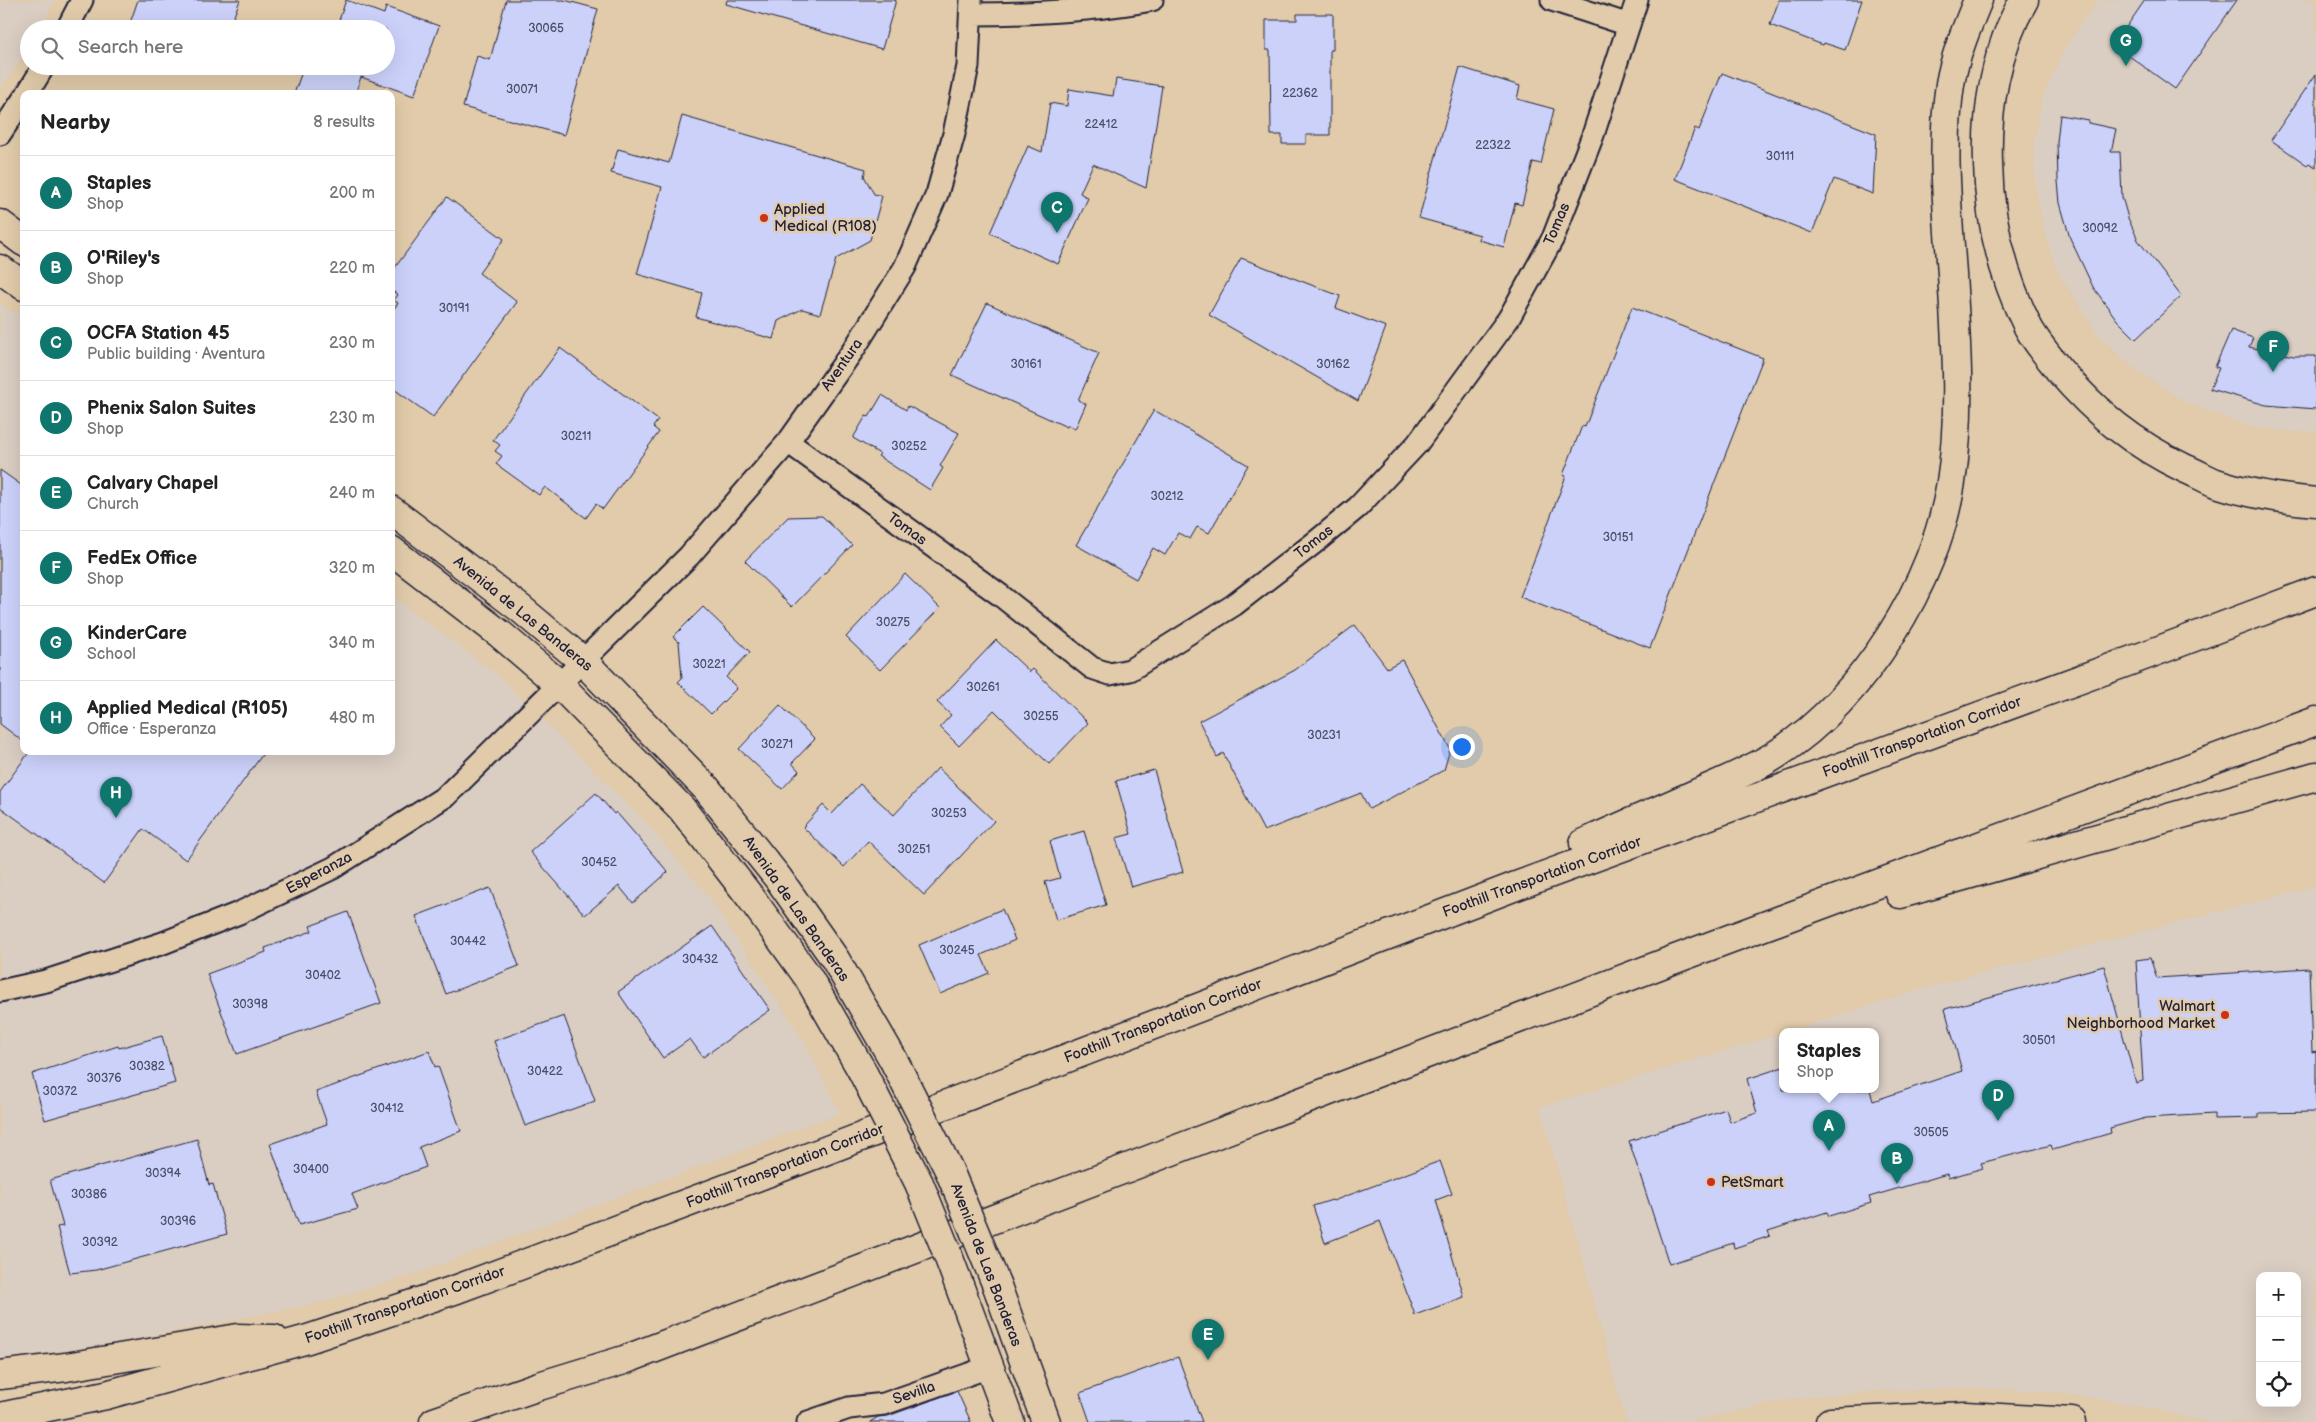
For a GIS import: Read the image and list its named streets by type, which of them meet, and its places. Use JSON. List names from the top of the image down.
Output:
{
  "streets": {
    "main road": ["Avenida de Las Banderas", "Foothill Transportation Corridor"],
    "street": [
      "Tomas",
      "Aventura",
      "Esperanza",
      "Sevilla"
    ]
  },
  "crossings": [
    ["Tomas", "Aventura"],
    ["Aventura", "Avenida de Las Banderas"],
    ["Aventura", "Esperanza"],
    ["Avenida de Las Banderas", "Esperanza"],
    ["Avenida de Las Banderas", "Sevilla"]
  ],
  "places": ["Applied Medical (R108)", "Walmart Neighborhood Market", "PetSmart"],
  "house_numbers": [
    "30065",
    "30071",
    "22362",
    "22412",
    "22322",
    "30111",
    "30092",
    "30191",
    "30161",
    "30162",
    "30211",
    "30252",
    "30212",
    "30151",
    "30275",
    "30221",
    "30261",
    "30255",
    "30231",
    "30271",
    "30253",
    "30251",
    "30452",
    "30442",
    "30245",
    "30432",
    "30402",
    "30398",
    "30501",
    "30382",
    "30422",
    "30376",
    "30372",
    "30412",
    "30505",
    "30400",
    "30394",
    "30386",
    "30396",
    "30392"
  ],
  "page": {
    "search": "Search here",
    "pins": [
      "G",
      "C",
      "F",
      "H",
      "D",
      "A",
      "B",
      "E"
    ],
    "heading": ["Nearby", "8 results"],
    "list": [
      {
        "mark": "A",
        "name": "Staples",
        "note": "Shop",
        "value": "200 m"
      },
      {
        "mark": "B",
        "name": "O'Riley's",
        "note": "Shop",
        "value": "220 m"
      },
      {
        "mark": "C",
        "name": "OCFA Station 45",
        "note": "Public building · Aventura",
        "value": "230 m"
      },
      {
        "mark": "D",
        "name": "Phenix Salon Suites",
        "note": "Shop",
        "value": "230 m"
      },
      {
        "mark": "E",
        "name": "Calvary Chapel",
        "note": "Church",
        "value": "240 m"
      },
      {
        "mark": "F",
        "name": "FedEx Office",
        "note": "Shop",
        "value": "320 m"
      },
      {
        "mark": "G",
        "name": "KinderCare",
        "note": "School",
        "value": "340 m"
      },
      {
        "mark": "H",
        "name": "Applied Medical (R105)",
        "note": "Office · Esperanza",
        "value": "480 m"
      }
    ],
    "popup": ["Staples", "Shop"],
    "map_buttons": ["+", "−"]
  }
}
